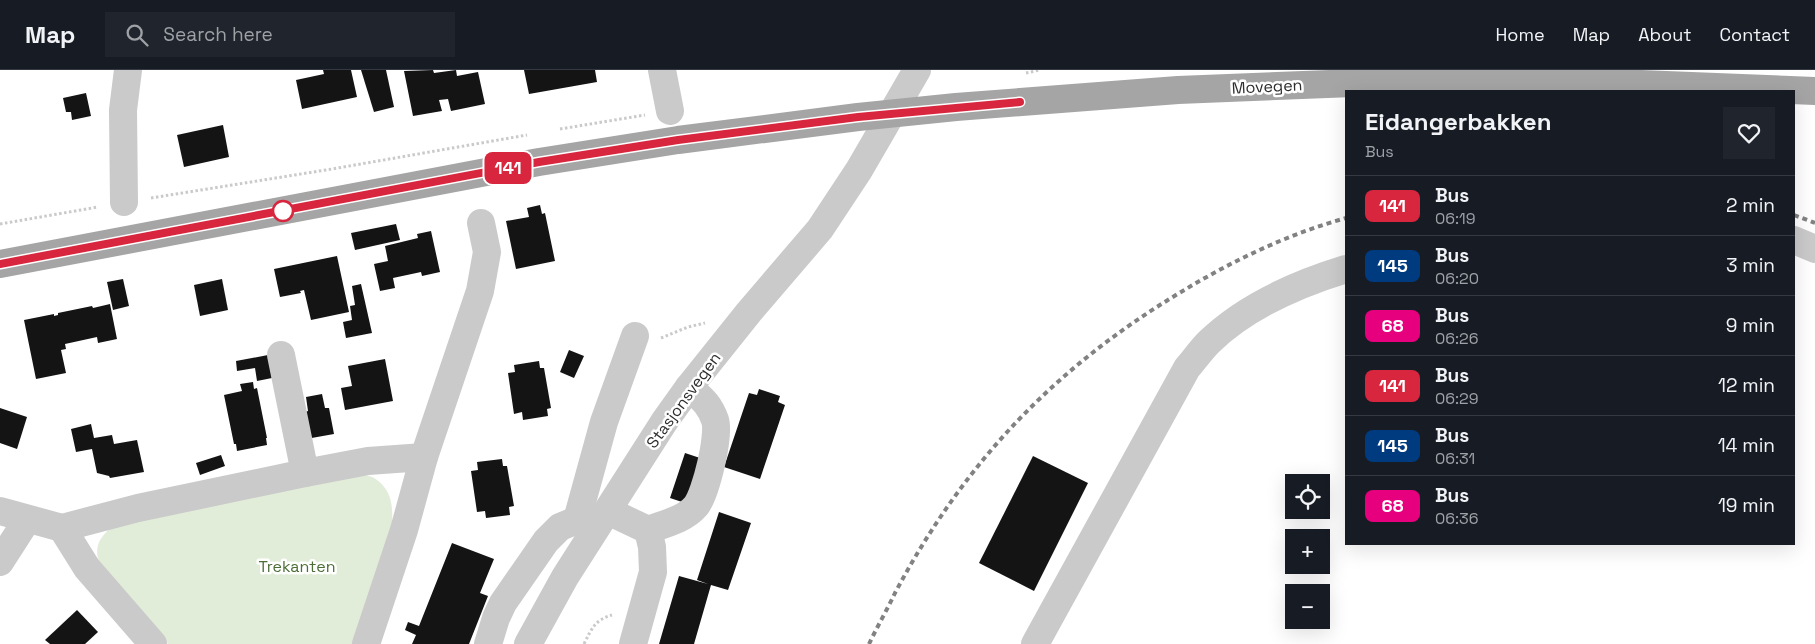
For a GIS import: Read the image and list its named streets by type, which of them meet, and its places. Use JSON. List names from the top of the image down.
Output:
{
  "streets": {
    "main road": ["Movegen"],
    "street": ["Stasjonsvegen"]
  },
  "parks": ["Trekanten"],
  "lines": ["bus line 141"],
  "page": {
    "header": "Map",
    "search": "Search here",
    "nav": [
      "Home",
      "Map",
      "About",
      "Contact"
    ],
    "on_map": "141",
    "heading": ["Eidangerbakken", "Bus"],
    "list": [
      {
        "mark": "141",
        "name": "Bus",
        "note": "06:19",
        "value": "2 min"
      },
      {
        "mark": "145",
        "name": "Bus",
        "note": "06:20",
        "value": "3 min"
      },
      {
        "mark": "68",
        "name": "Bus",
        "note": "06:26",
        "value": "9 min"
      },
      {
        "mark": "141",
        "name": "Bus",
        "note": "06:29",
        "value": "12 min"
      },
      {
        "mark": "145",
        "name": "Bus",
        "note": "06:31",
        "value": "14 min"
      },
      {
        "mark": "68",
        "name": "Bus",
        "note": "06:36",
        "value": "19 min"
      }
    ],
    "map_buttons": ["+", "−"]
  }
}
